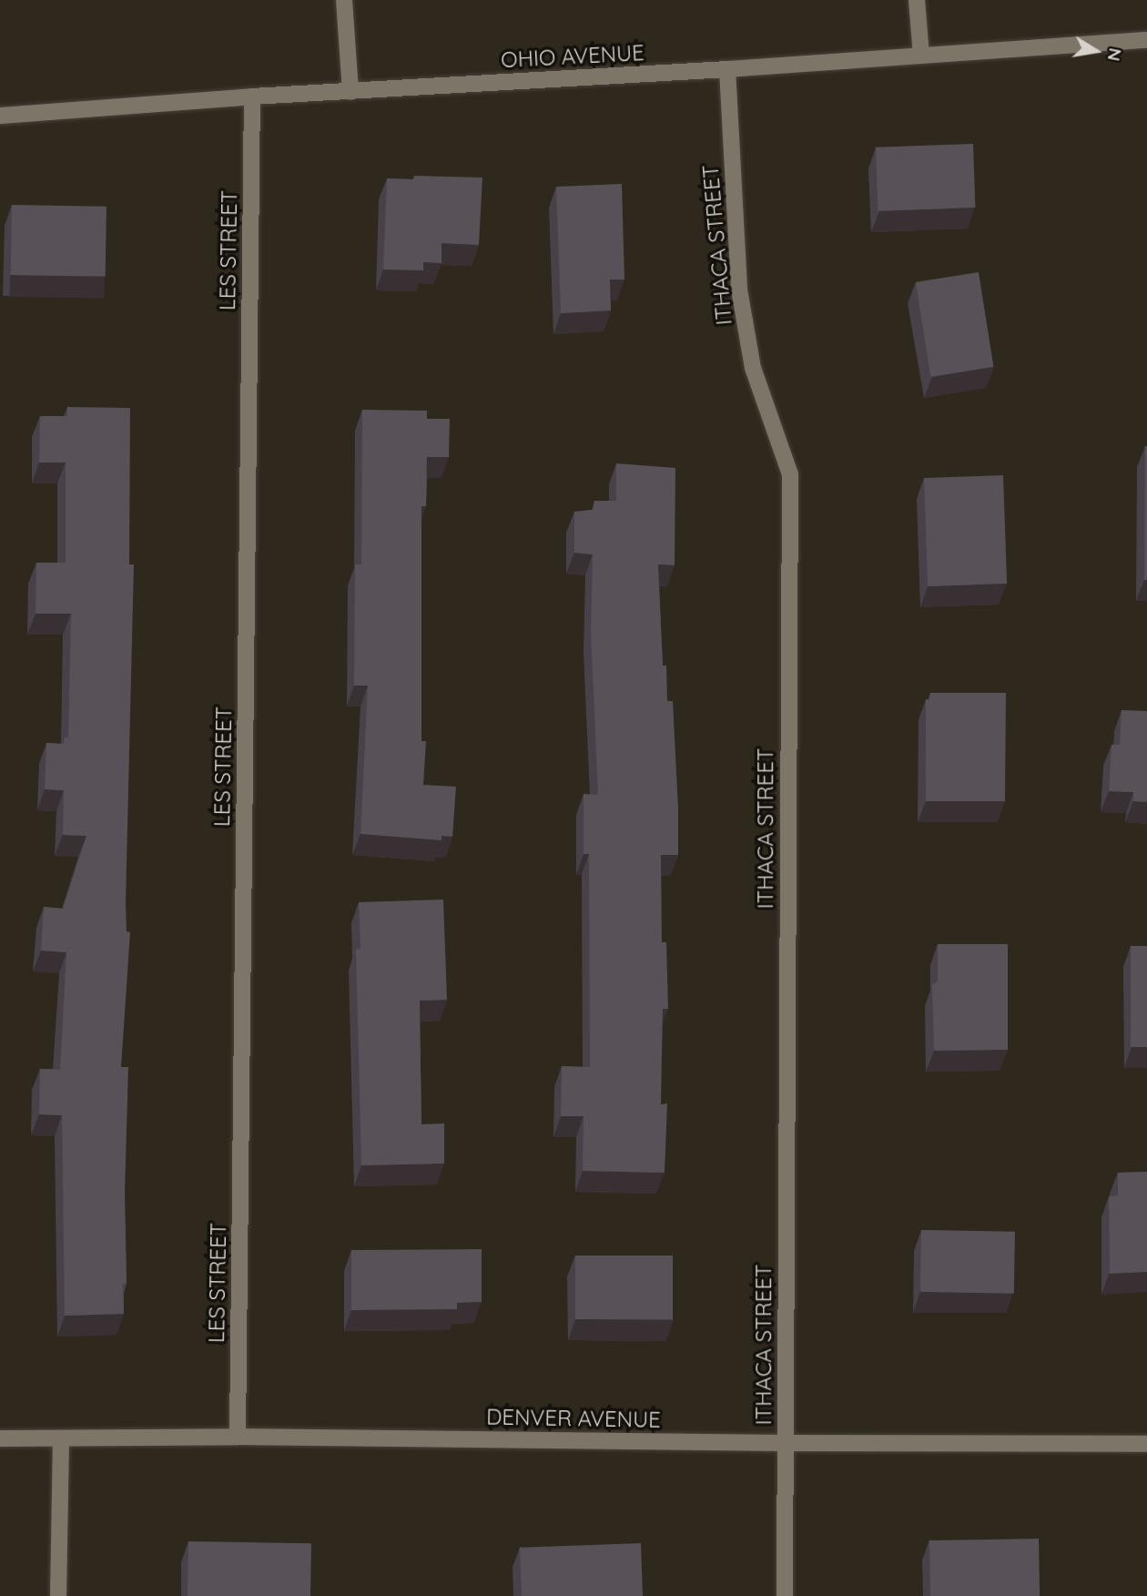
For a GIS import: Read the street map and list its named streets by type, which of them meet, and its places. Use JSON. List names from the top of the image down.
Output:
{
  "streets": {
    "street": [
      "OHIO AVENUE",
      "ITHACA STREET",
      "LES STREET",
      "DENVER AVENUE"
    ]
  },
  "crossings": [
    ["OHIO AVENUE", "ITHACA STREET"],
    ["OHIO AVENUE", "LES STREET"],
    ["ITHACA STREET", "DENVER AVENUE"],
    ["LES STREET", "DENVER AVENUE"]
  ],
  "north": "right"
}
